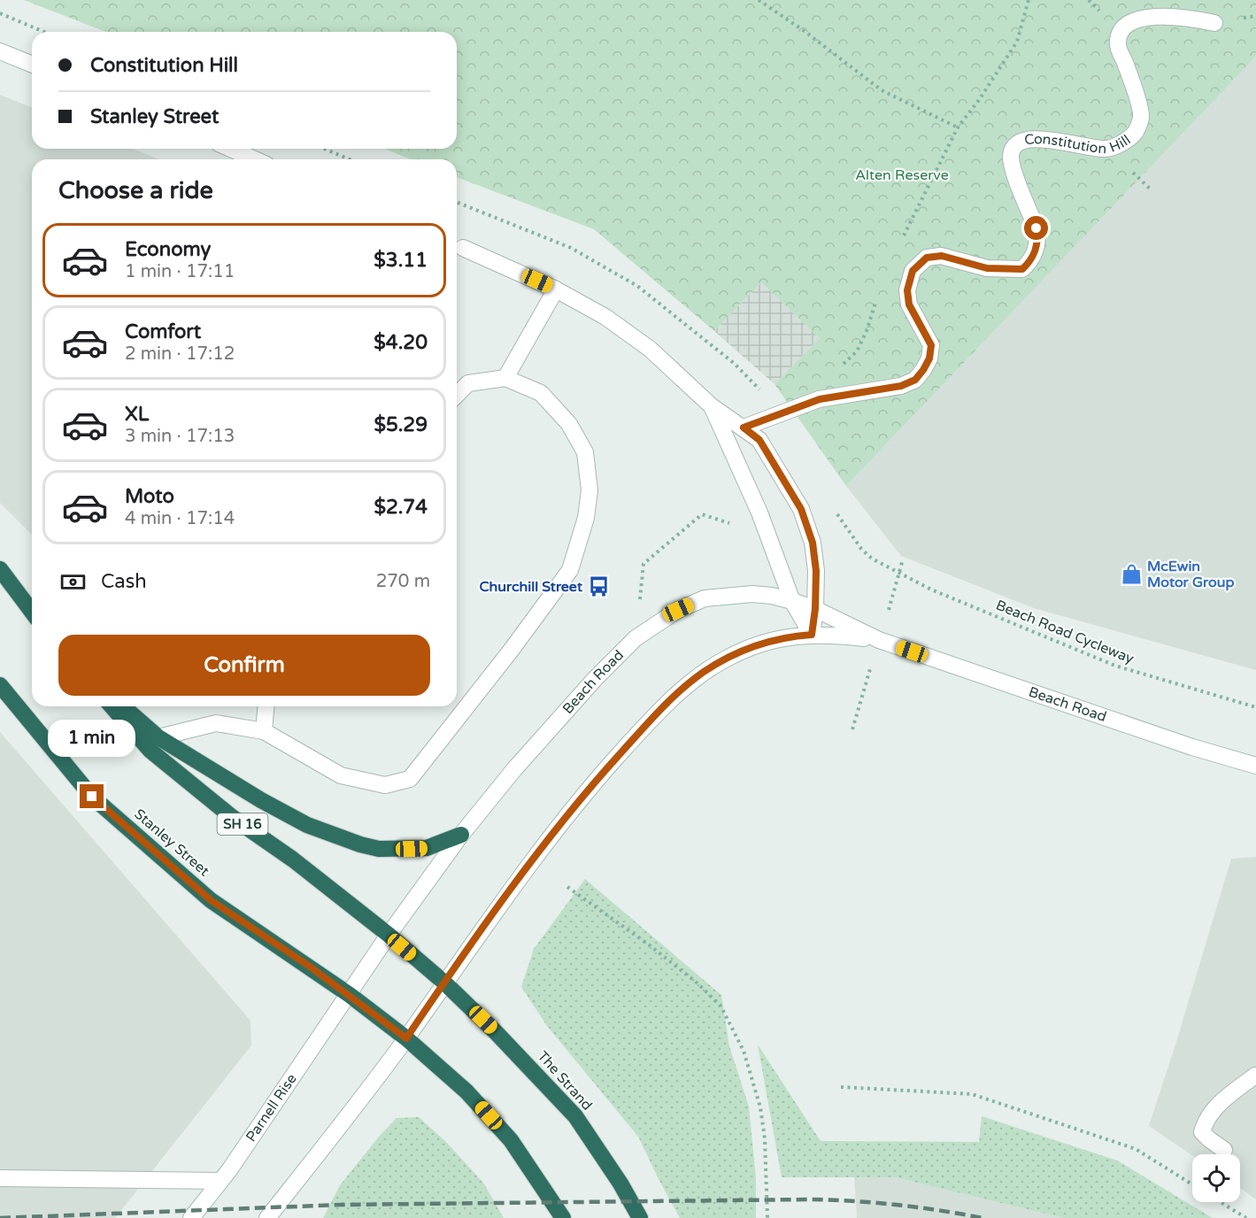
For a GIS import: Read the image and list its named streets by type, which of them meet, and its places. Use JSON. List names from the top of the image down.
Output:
{
  "streets": {
    "highway": ["SH 16", "Stanley Street", "The Strand"],
    "main road": ["Constitution Hill", "Beach Road", "Parnell Rise"],
    "path": ["Beach Road Cycleway"]
  },
  "crossings": [
    ["Beach Road", "SH 16"],
    ["Beach Road", "Stanley Street"],
    ["Beach Road", "The Strand"],
    ["Beach Road", "Parnell Rise"],
    ["SH 16", "The Strand"],
    ["SH 16", "Parnell Rise"],
    ["Stanley Street", "Parnell Rise"]
  ],
  "parks": ["Alten Reserve"],
  "places": {
    "shop": ["McEwin Motor Group"],
    "bus stop": ["Churchill Street"]
  },
  "page": {
    "banner": ["Constitution Hill", "Stanley Street"],
    "heading": "Choose a ride",
    "list": [
      {
        "name": "Economy",
        "note": "1 min · 17:11",
        "value": "$3.11"
      },
      {
        "name": "Comfort",
        "note": "2 min · 17:12",
        "value": "$4.20"
      },
      {
        "name": "XL",
        "note": "3 min · 17:13",
        "value": "$5.29"
      },
      {
        "name": "Moto",
        "note": "4 min · 17:14",
        "value": "$2.74"
      }
    ],
    "pay": ["Cash", "270 m"],
    "buttons": "Confirm",
    "bubble": "1 min"
  }
}
